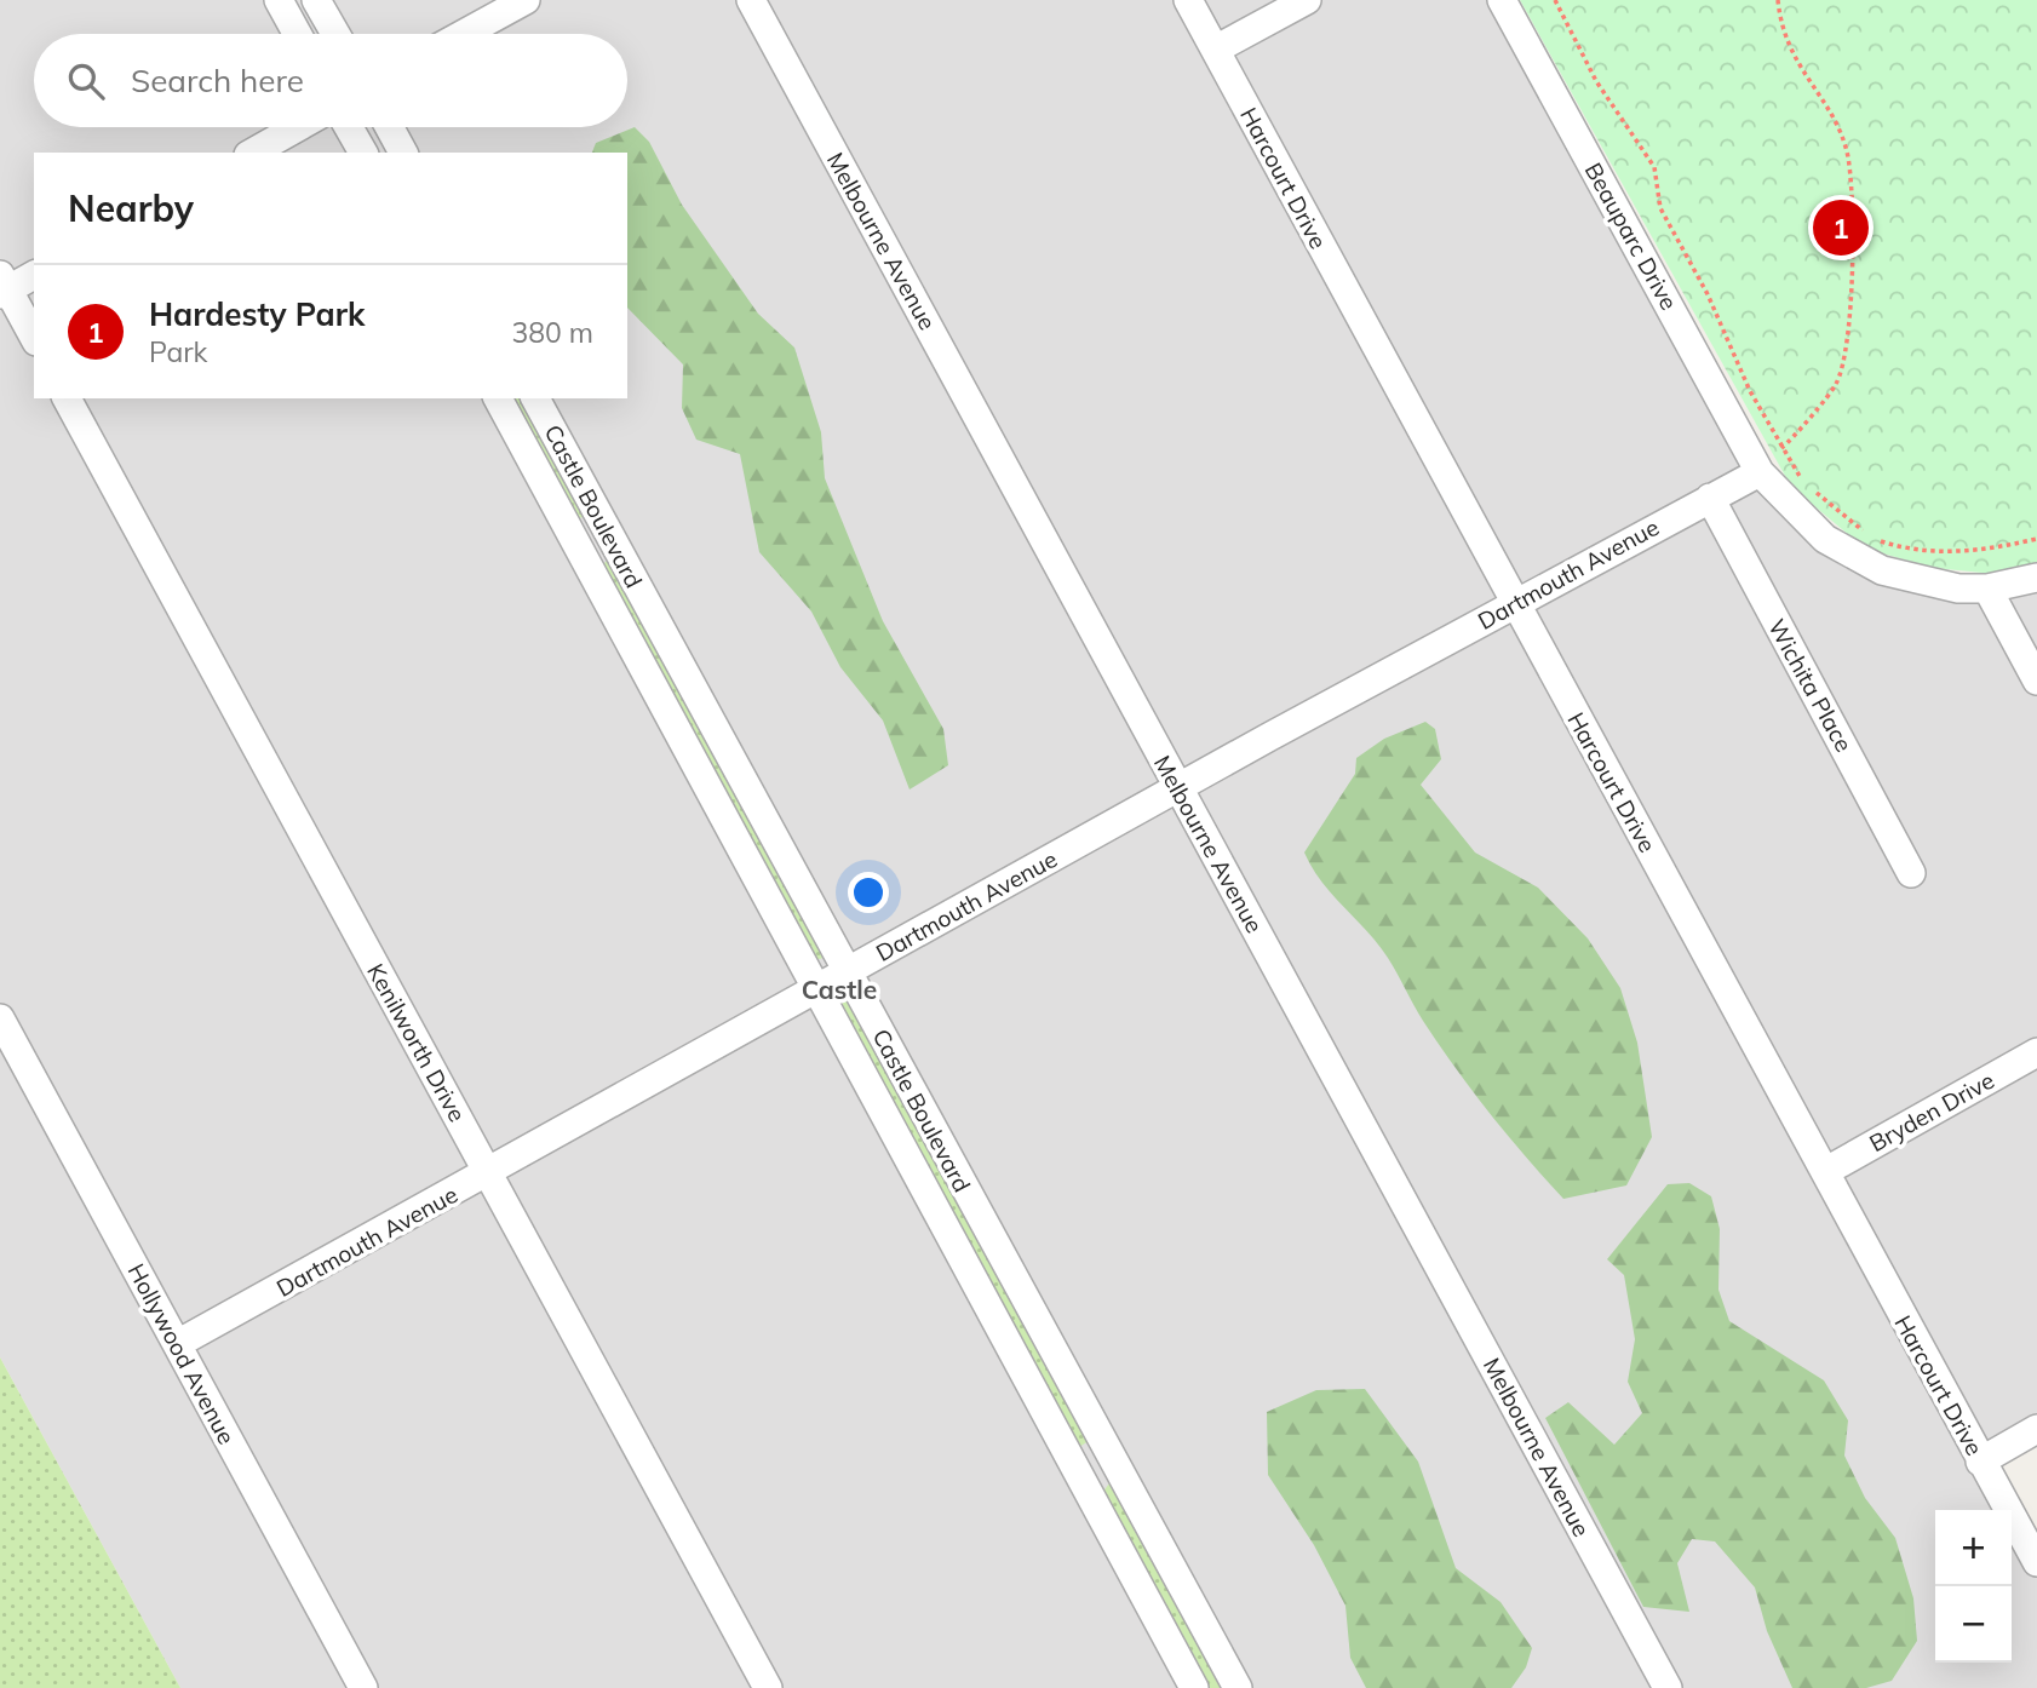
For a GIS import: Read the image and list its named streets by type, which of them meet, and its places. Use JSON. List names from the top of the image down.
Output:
{
  "streets": {
    "street": [
      "Harcourt Drive",
      "Beauparc Drive",
      "Melbourne Avenue",
      "Castle Boulevard",
      "Dartmouth Avenue",
      "Wichita Place",
      "Kenilworth Drive",
      "Bryden Drive",
      "Hollywood Avenue"
    ]
  },
  "crossings": [
    ["Harcourt Drive", "Dartmouth Avenue"],
    ["Harcourt Drive", "Bryden Drive"],
    ["Beauparc Drive", "Dartmouth Avenue"],
    ["Melbourne Avenue", "Dartmouth Avenue"],
    ["Castle Boulevard", "Dartmouth Avenue"],
    ["Dartmouth Avenue", "Wichita Place"],
    ["Dartmouth Avenue", "Kenilworth Drive"],
    ["Dartmouth Avenue", "Hollywood Avenue"]
  ],
  "districts": ["Castle"],
  "page": {
    "search": "Search here",
    "heading": "Nearby",
    "pins": "1",
    "list": [
      {
        "mark": "1",
        "name": "Hardesty Park",
        "note": "Park",
        "value": "380 m"
      }
    ],
    "map_buttons": ["+", "−"]
  }
}
